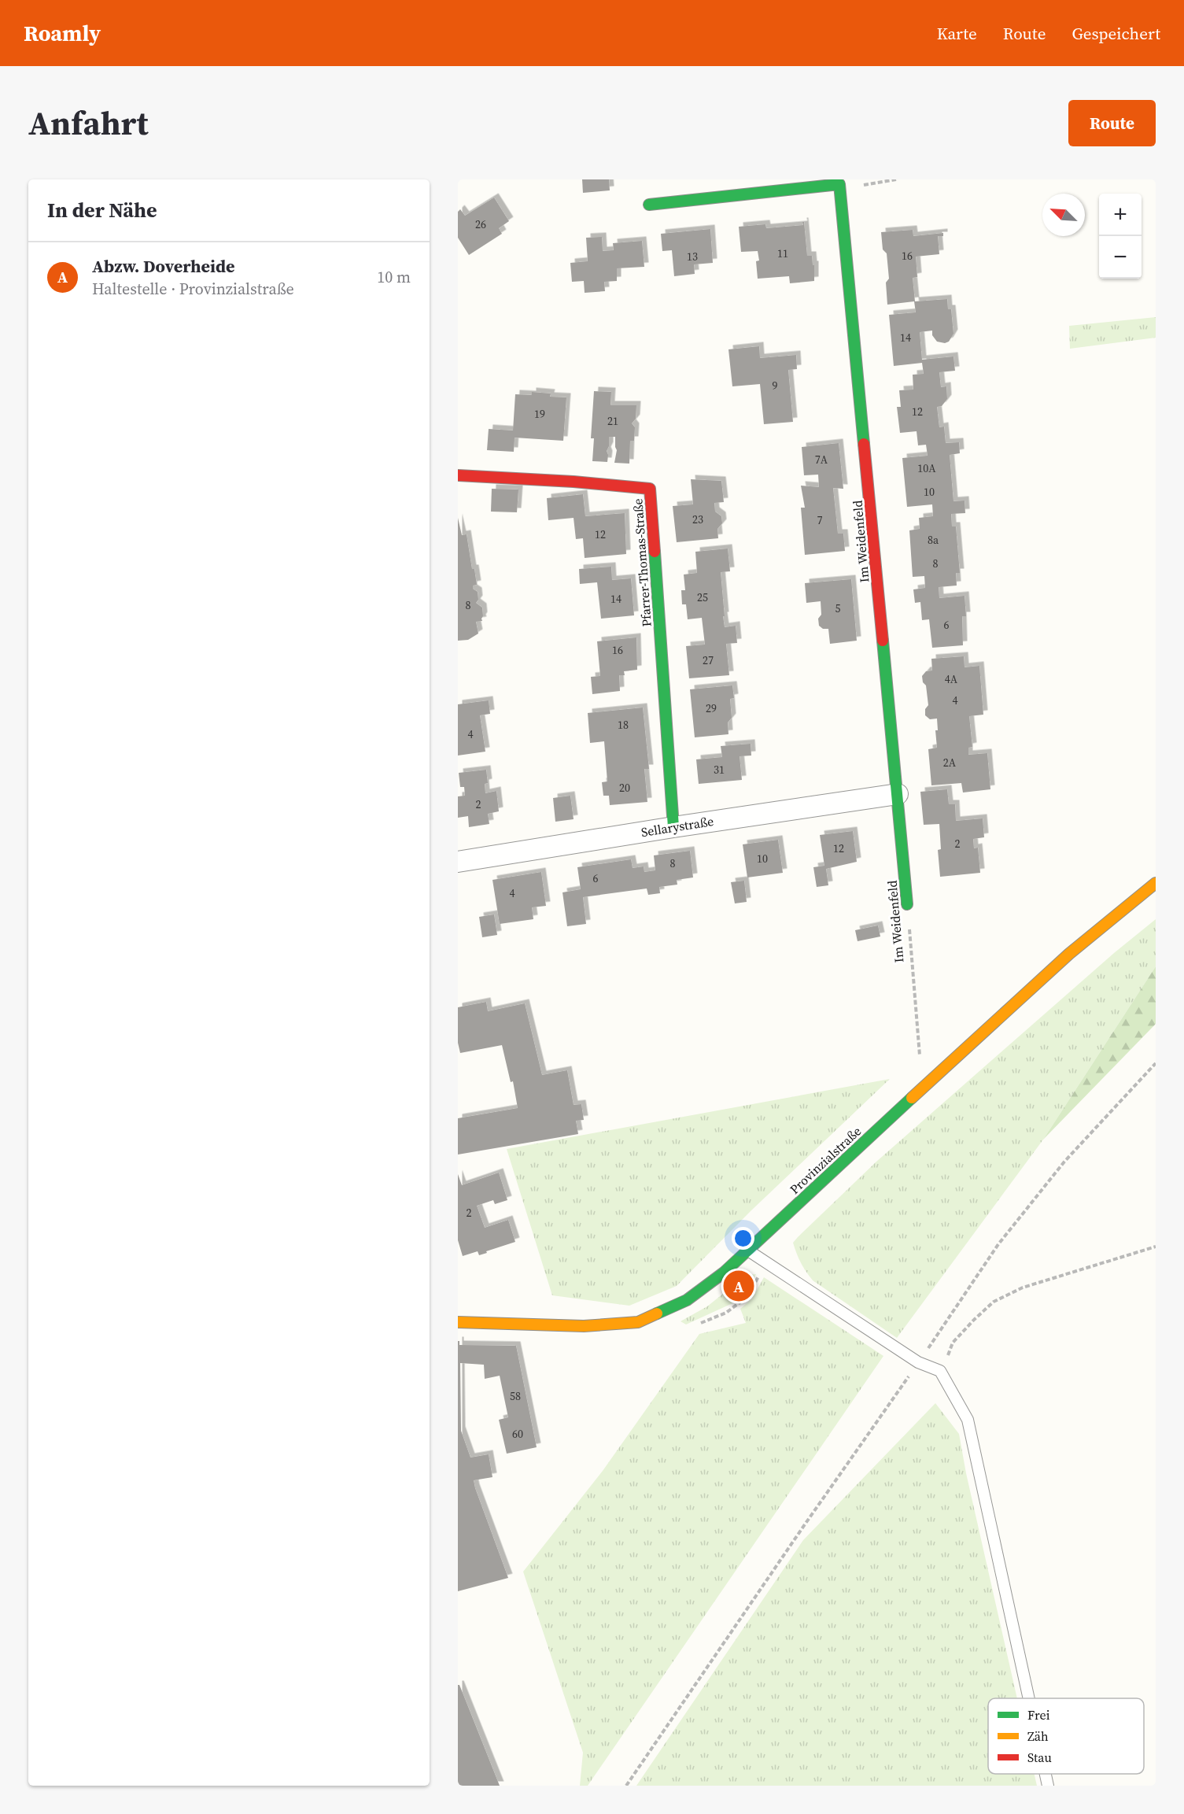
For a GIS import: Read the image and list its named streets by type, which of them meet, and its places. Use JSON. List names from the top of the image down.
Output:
{
  "streets": {
    "street": [
      "Im Weidenfeld",
      "Pfarrer-Thomas-Straße",
      "Sellarystraße",
      "Provinzialstraße"
    ]
  },
  "crossings": [
    ["Im Weidenfeld", "Sellarystraße"],
    ["Im Weidenfeld", "Provinzialstraße"],
    ["Pfarrer-Thomas-Straße", "Sellarystraße"]
  ],
  "house_numbers": [
    "26",
    "11",
    "16",
    "13",
    "14",
    "9",
    "12",
    "19",
    "21",
    "7A",
    "10A",
    "10",
    "23",
    "7",
    "12",
    "8a",
    "8",
    "25",
    "14",
    "8",
    "5",
    "6",
    "16",
    "27",
    "4A",
    "4",
    "29",
    "18",
    "4",
    "2A",
    "31",
    "20",
    "2",
    "2",
    "12",
    "10",
    "8",
    "6",
    "4",
    "2",
    "58",
    "60"
  ],
  "legend": ["Frei", "Zäh", "Stau"],
  "north": "top left",
  "page": {
    "header": "Roamly",
    "nav": ["Karte", "Route", "Gespeichert"],
    "title": "Anfahrt",
    "buttons": "Route",
    "heading": "In der Nähe",
    "map_buttons": ["+", "−"],
    "list": [
      {
        "mark": "A",
        "name": "Abzw. Doverheide",
        "note": "Haltestelle · Provinzialstraße",
        "value": "10 m"
      }
    ],
    "pins": "A"
  }
}
